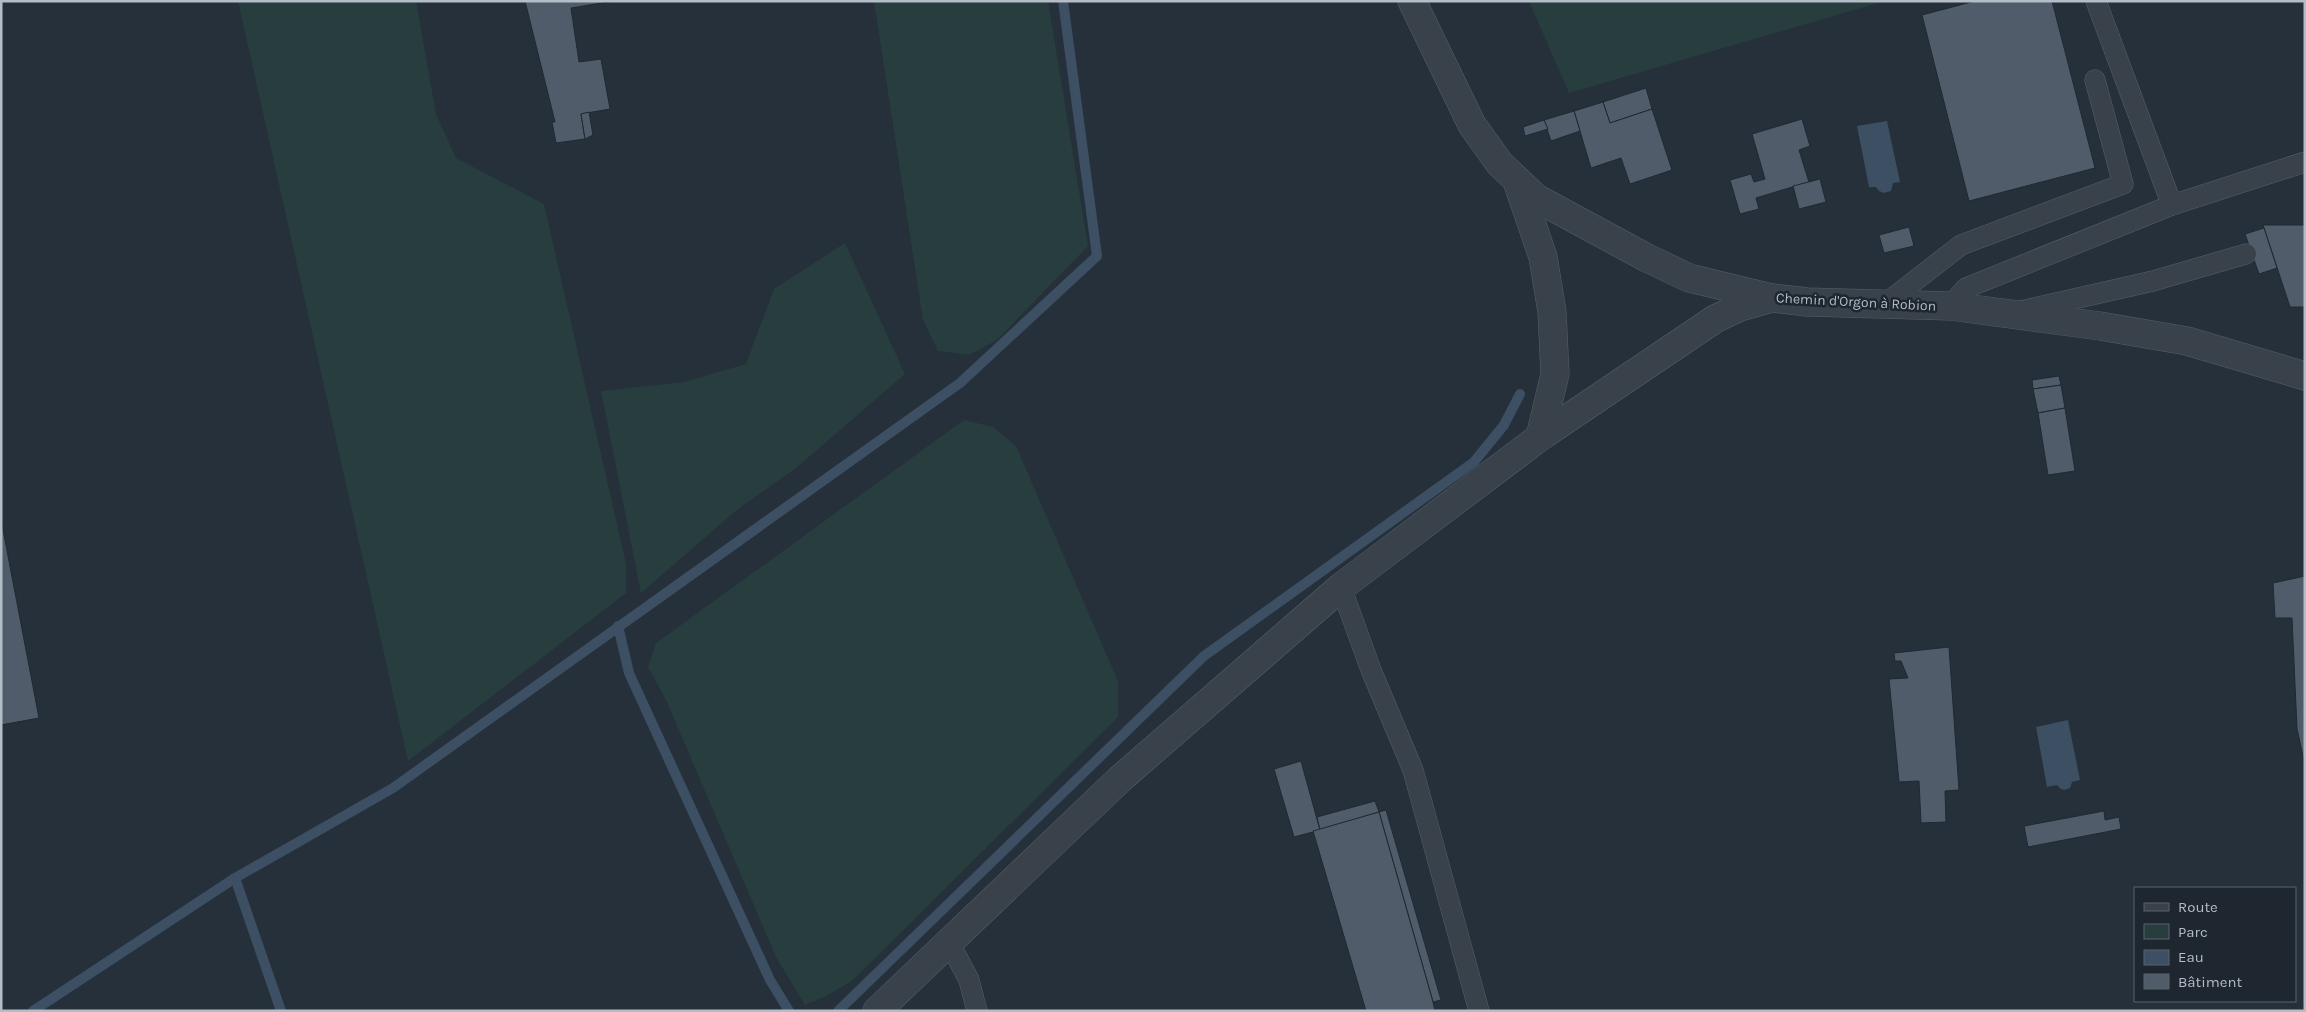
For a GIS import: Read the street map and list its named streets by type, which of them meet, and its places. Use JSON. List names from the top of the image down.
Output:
{
  "streets": {
    "street": ["Chemin d'Orgon à Robion"]
  },
  "legend": [
    "Route",
    "Parc",
    "Eau",
    "Bâtiment"
  ]
}
